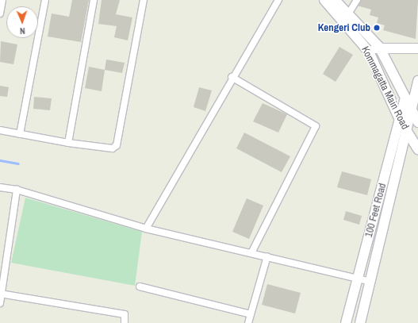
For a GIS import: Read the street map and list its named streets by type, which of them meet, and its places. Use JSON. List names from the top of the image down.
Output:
{
  "streets": {
    "main road": ["Kommagatta Main Road", "100 Feet Road"]
  },
  "crossings": [
    ["Kommagatta Main Road", "100 Feet Road"]
  ],
  "places": ["Kengeri Club"],
  "north": "bottom"
}
